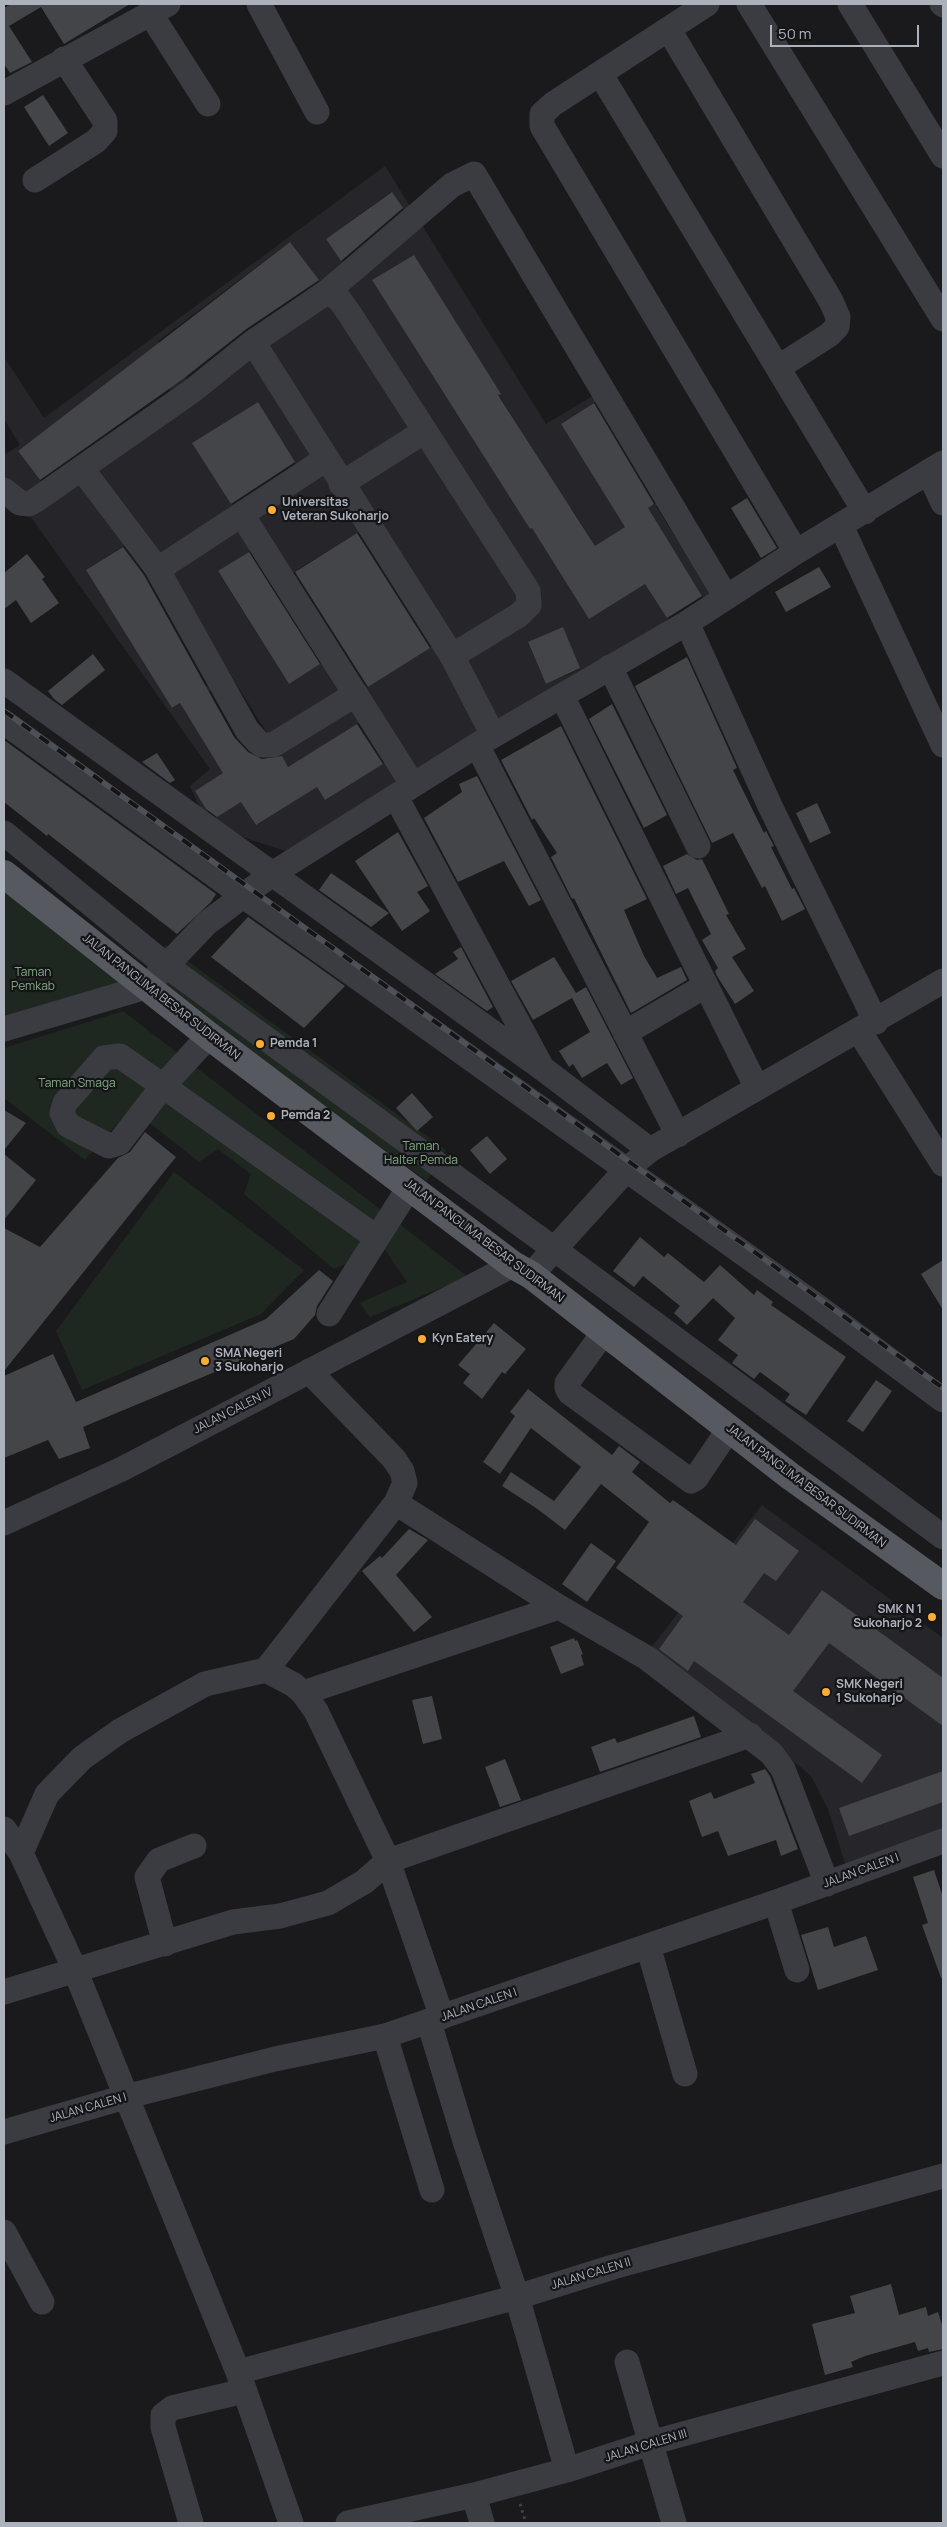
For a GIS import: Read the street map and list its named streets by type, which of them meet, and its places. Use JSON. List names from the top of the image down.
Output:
{
  "streets": {
    "main road": ["JALAN PANGLIMA BESAR SUDIRMAN"],
    "street": [
      "JALAN CALEN IV",
      "JALAN CALEN I",
      "JALAN CALEN II",
      "JALAN CALEN III"
    ]
  },
  "crossings": [
    ["JALAN PANGLIMA BESAR SUDIRMAN", "JALAN CALEN IV"]
  ],
  "parks": ["Taman Pemkab", "Taman Smaga", "Taman Halter Pemda"],
  "places": [
    "Universitas Veteran Sukoharjo",
    "Pemda 1",
    "Pemda 2",
    "Kyn Eatery",
    "SMA Negeri 3 Sukoharjo",
    "SMK N 1 Sukoharjo 2",
    "SMK Negeri 1 Sukoharjo"
  ],
  "scale_bar": "50 m"
}
